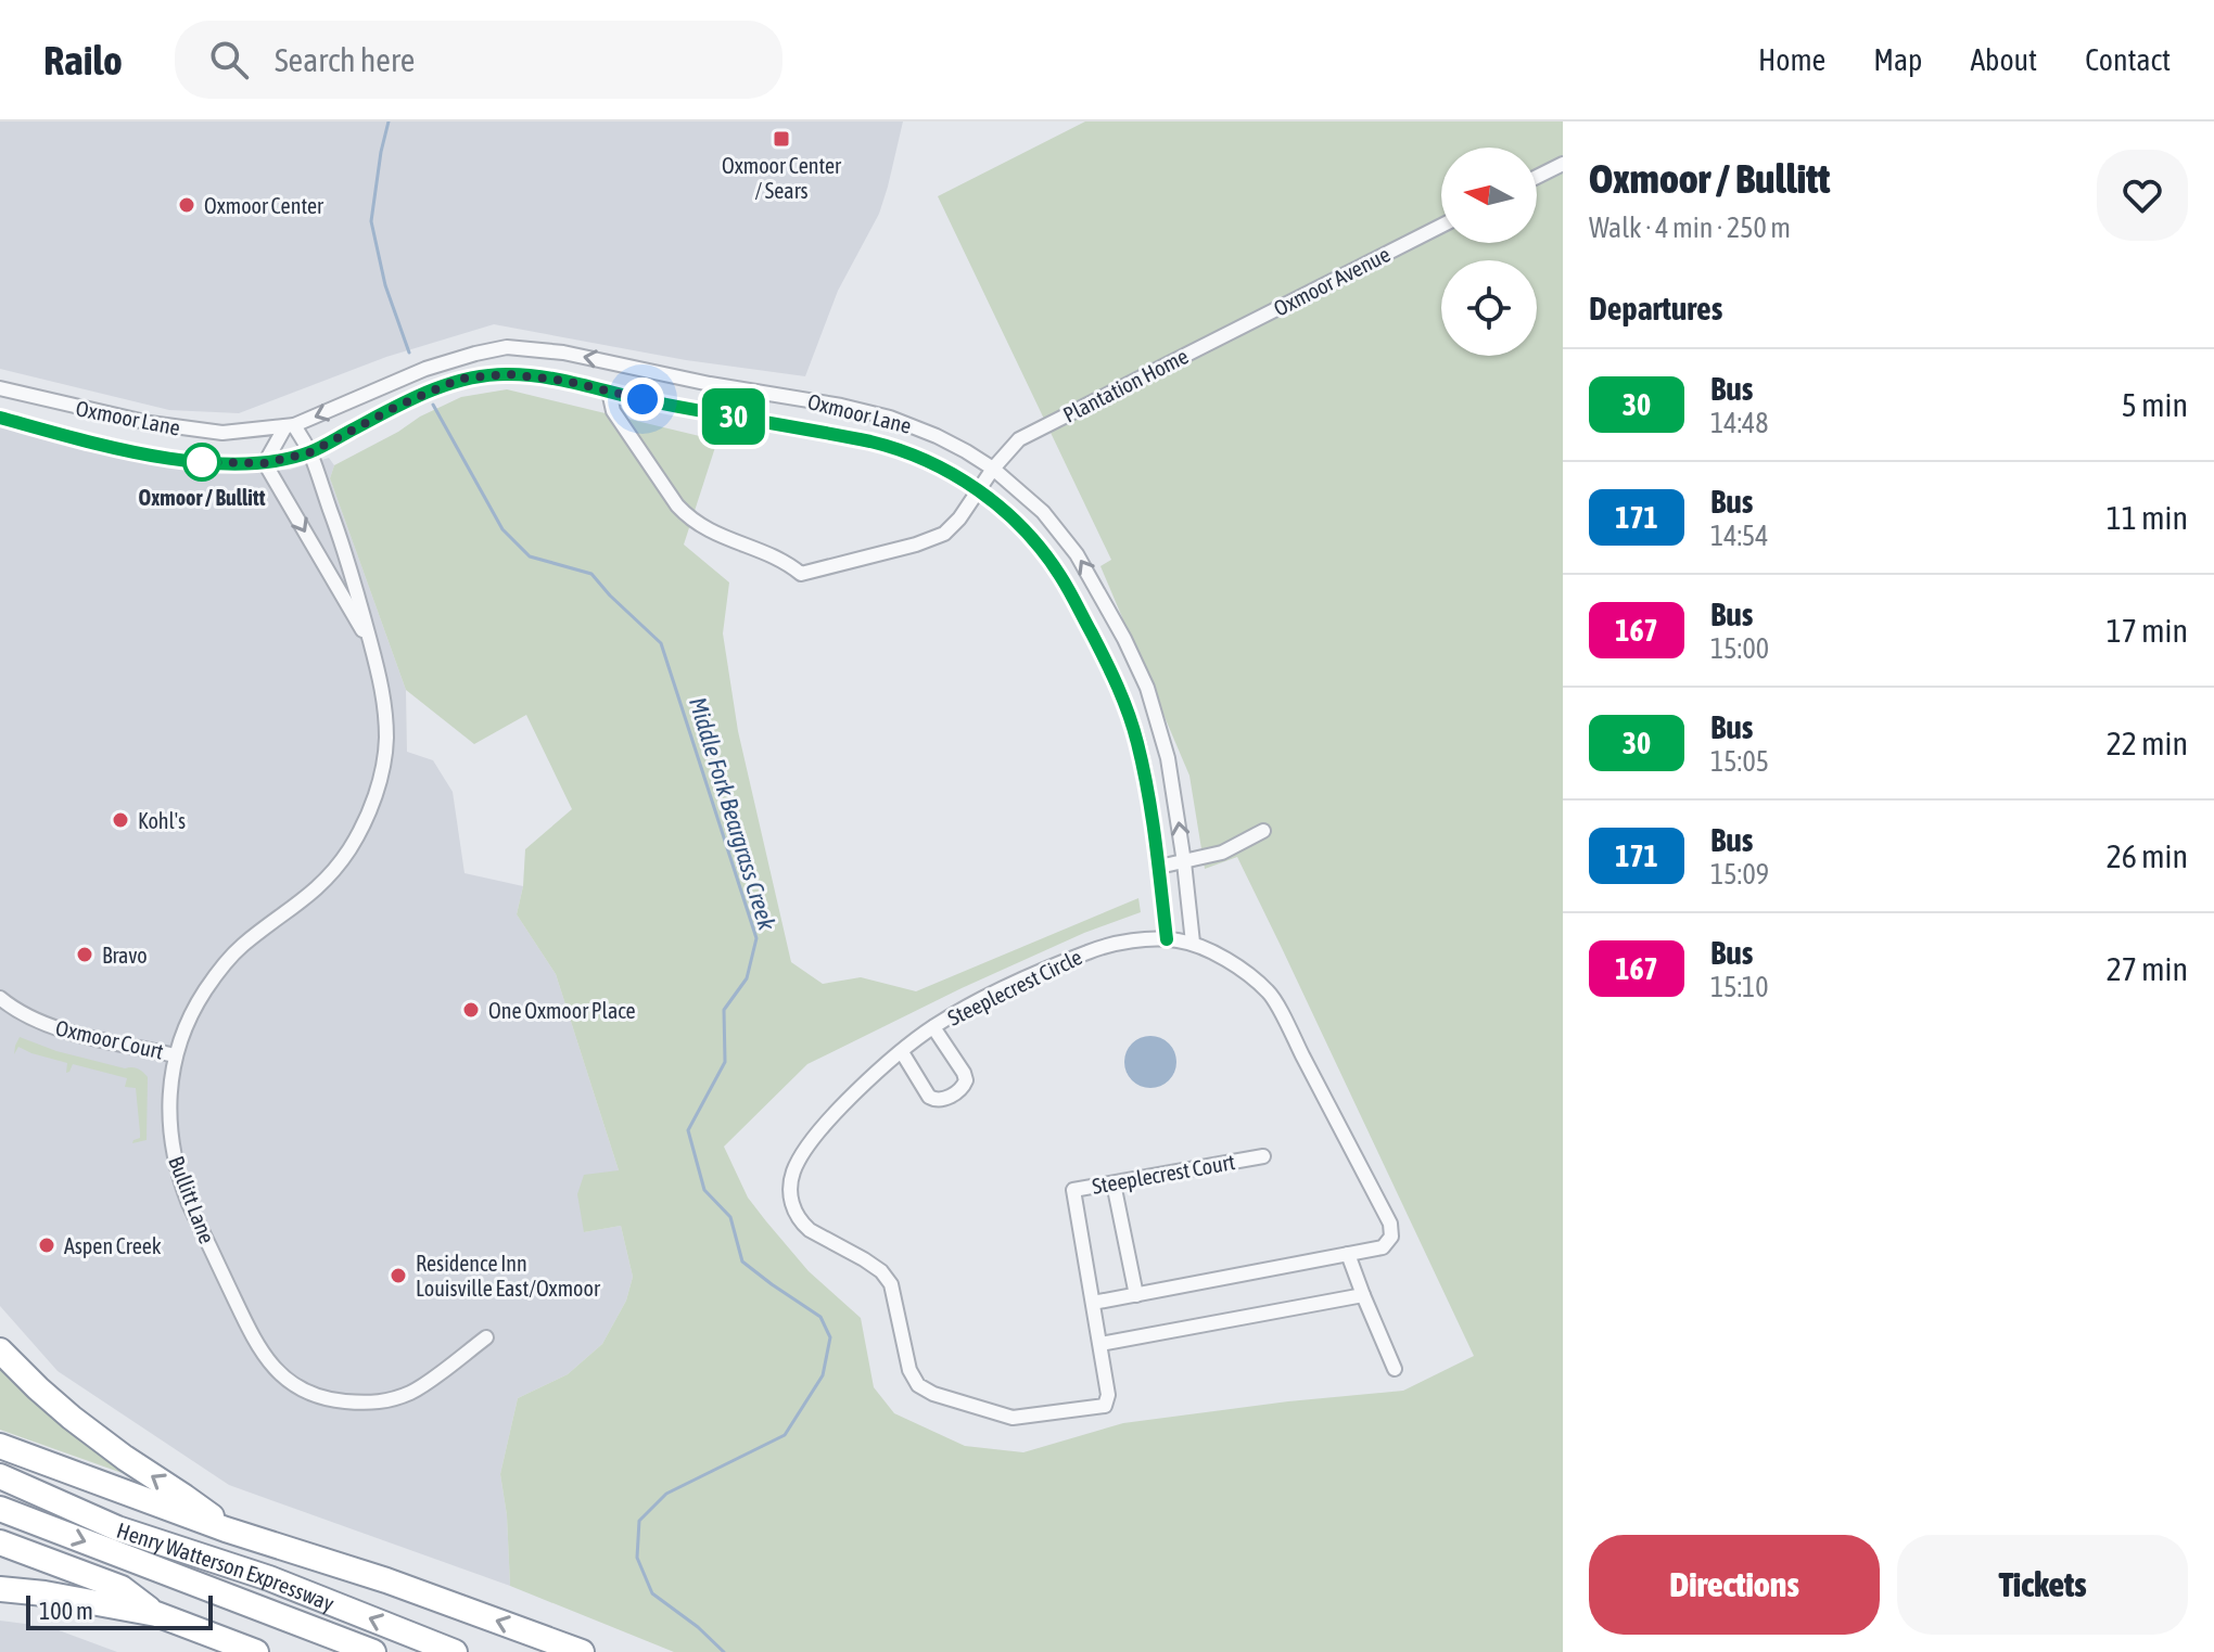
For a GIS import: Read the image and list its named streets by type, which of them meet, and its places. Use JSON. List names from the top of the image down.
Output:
{
  "streets": {
    "highway": ["Henry Watterson Expressway"],
    "street": [
      "Oxmoor Avenue",
      "Plantation Home",
      "Oxmoor Lane",
      "Steeplecrest Circle",
      "Oxmoor Court",
      "Steeplecrest Court",
      "Bullitt Lane"
    ]
  },
  "crossings": [
    ["Oxmoor Avenue", "Plantation Home"],
    ["Plantation Home", "Oxmoor Lane"],
    ["Oxmoor Lane", "Steeplecrest Circle"],
    ["Oxmoor Lane", "Bullitt Lane"],
    ["Steeplecrest Circle", "Steeplecrest Court"],
    ["Oxmoor Court", "Bullitt Lane"]
  ],
  "water": ["Middle Fork Beargrass Creek"],
  "places": {
    "transit": ["Oxmoor Center / Sears"],
    "other": [
      "Oxmoor Center",
      "Oxmoor / Bullitt",
      "Kohl's",
      "Bravo",
      "One Oxmoor Place",
      "Aspen Creek",
      "Residence Inn Louisville East/Oxmoor"
    ]
  },
  "lines": ["bus line 30"],
  "scale_bar": "100 m",
  "north": "left",
  "page": {
    "header": "Railo",
    "search": "Search here",
    "nav": [
      "Home",
      "Map",
      "About",
      "Contact"
    ],
    "on_map": "30",
    "heading": [
      ["Oxmoor / Bullitt", "Walk · 4 min · 250 m"],
      "Departures"
    ],
    "list": [
      {
        "mark": "30",
        "name": "Bus",
        "note": "14:48",
        "value": "5 min"
      },
      {
        "mark": "171",
        "name": "Bus",
        "note": "14:54",
        "value": "11 min"
      },
      {
        "mark": "167",
        "name": "Bus",
        "note": "15:00",
        "value": "17 min"
      },
      {
        "mark": "30",
        "name": "Bus",
        "note": "15:05",
        "value": "22 min"
      },
      {
        "mark": "171",
        "name": "Bus",
        "note": "15:09",
        "value": "26 min"
      },
      {
        "mark": "167",
        "name": "Bus",
        "note": "15:10",
        "value": "27 min"
      }
    ],
    "buttons": ["Directions", "Tickets"],
    "scale": "100 m"
  }
}
